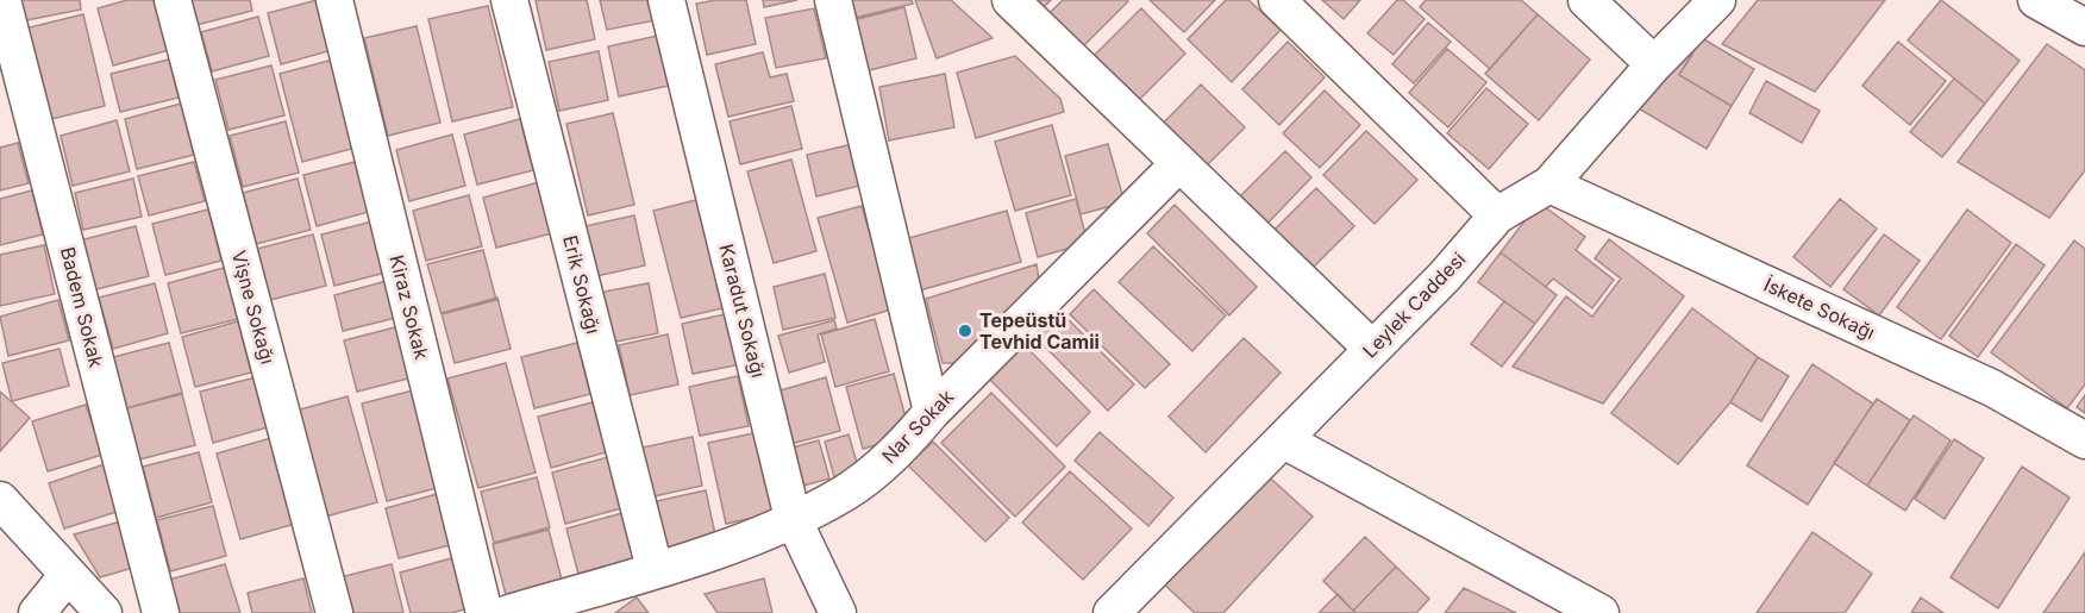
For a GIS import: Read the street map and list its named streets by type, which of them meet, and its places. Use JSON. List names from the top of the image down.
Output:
{
  "streets": {
    "street": [
      "Erik Sokağı",
      "Leylek Caddesi",
      "Badem Sokak",
      "Vişne Sokağı",
      "Kiraz Sokak",
      "İskete Sokağı",
      "Karadut Sokağı",
      "Nar Sokak"
    ]
  },
  "crossings": [
    ["Erik Sokağı", "Nar Sokak"],
    ["Leylek Caddesi", "İskete Sokağı"],
    ["Karadut Sokağı", "Nar Sokak"]
  ],
  "places": ["Tepeüstü Tevhid Camii"]
}
